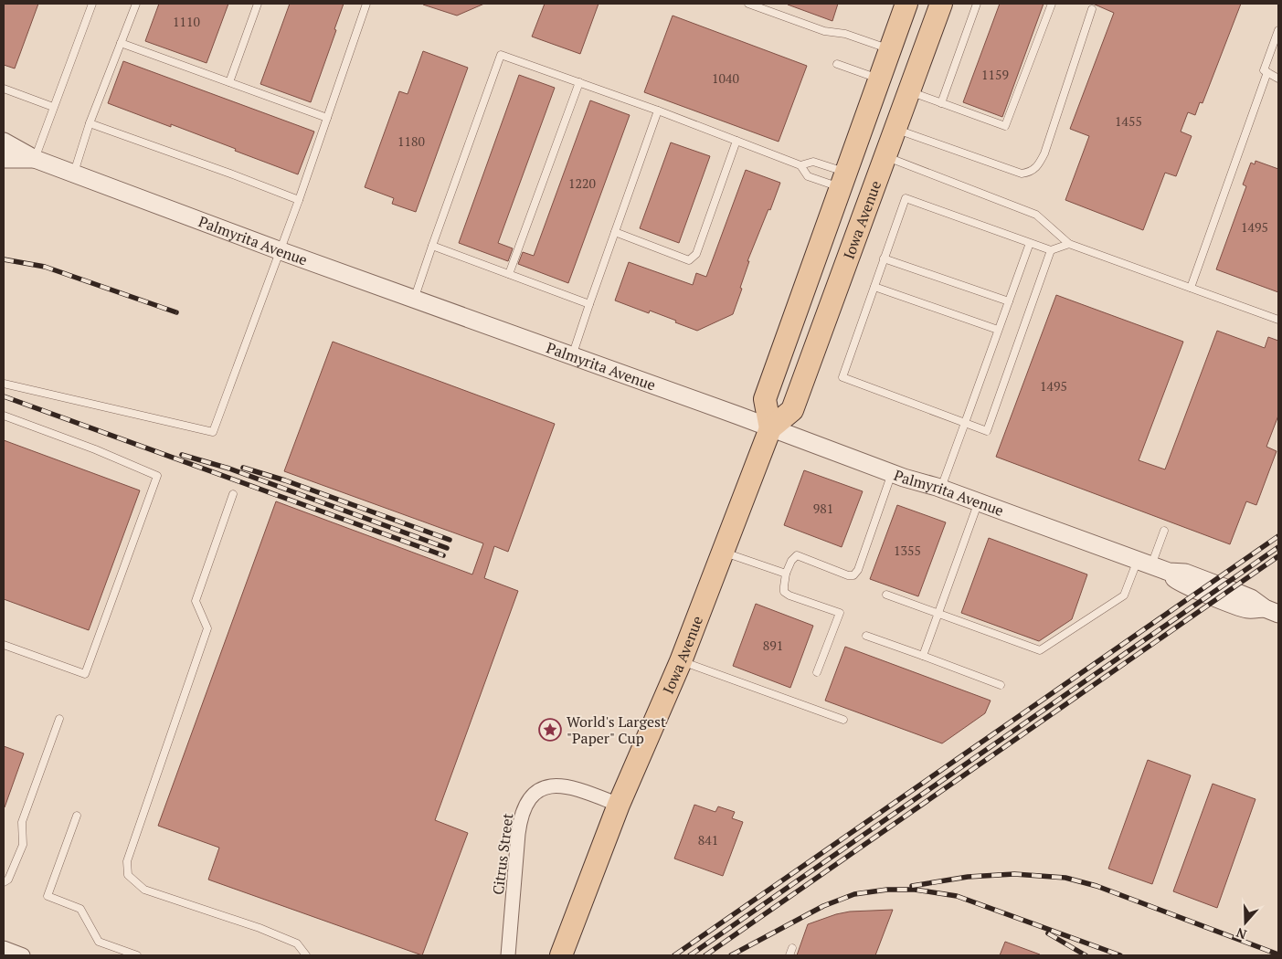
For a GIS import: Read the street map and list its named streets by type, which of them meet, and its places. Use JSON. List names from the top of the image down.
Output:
{
  "streets": {
    "main road": ["Iowa Avenue"],
    "street": ["Palmyrita Avenue", "Citrus Street"]
  },
  "crossings": [
    ["Iowa Avenue", "Palmyrita Avenue"],
    ["Iowa Avenue", "Citrus Street"]
  ],
  "places": {
    "place": ["World's Largest \"Paper\" Cup"]
  },
  "house_numbers": [
    "1110",
    "1159",
    "1040",
    "1455",
    "1180",
    "1220",
    "1495",
    "1495",
    "981",
    "1355",
    "891",
    "841"
  ],
  "north": "bottom"
}
